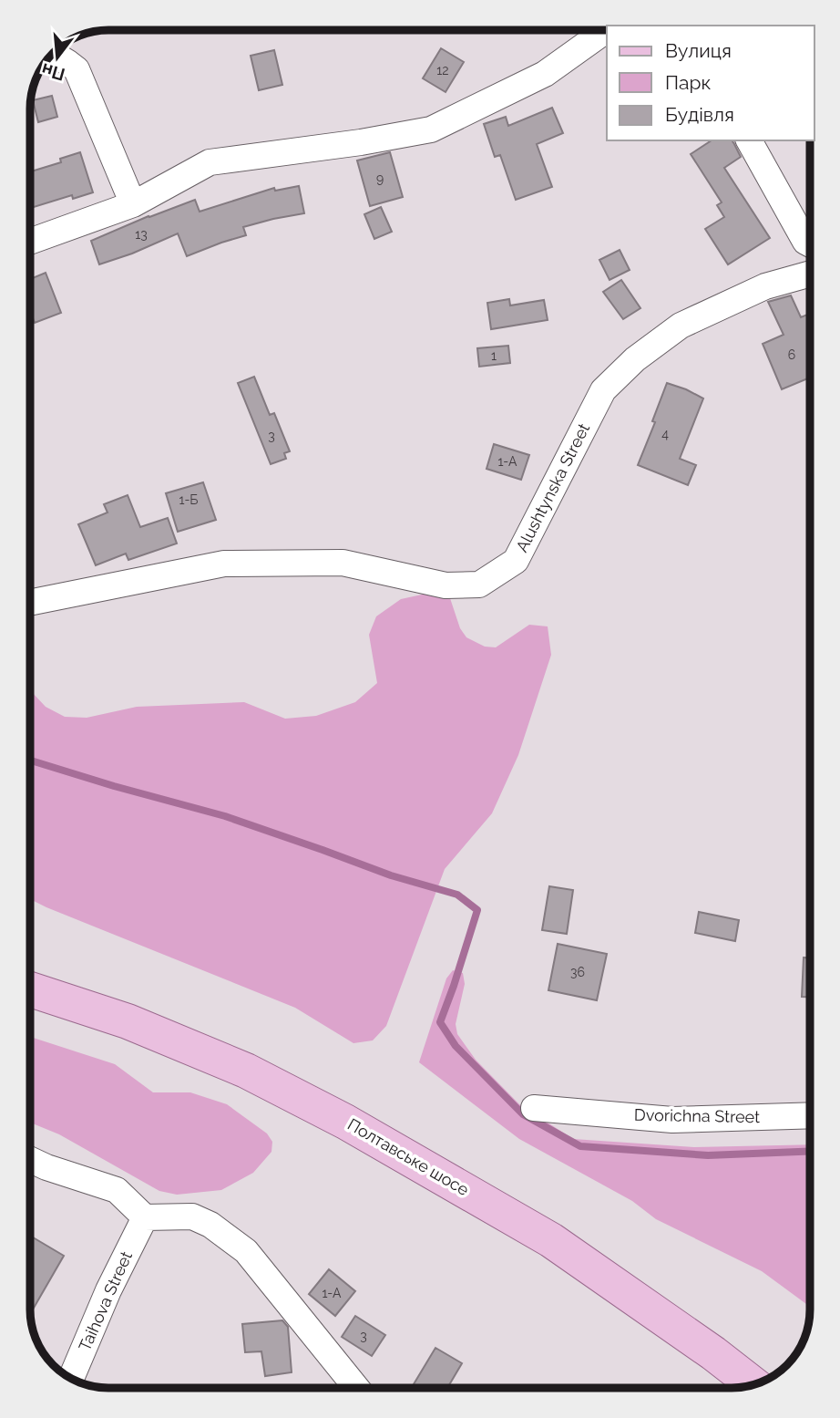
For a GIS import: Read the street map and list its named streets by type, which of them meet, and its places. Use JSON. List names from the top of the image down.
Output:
{
  "streets": {
    "main road": ["Полтавське шосе"],
    "street": ["Alushtynska Street", "Dvorichna Street", "Taihova Street"]
  },
  "house_numbers": [
    "12",
    "9",
    "13",
    "6",
    "1",
    "4",
    "3",
    "1-А",
    "1-Б",
    "36",
    "1-А",
    "3"
  ],
  "legend": ["Вулиця", "Парк", "Будівля"],
  "north": "bottom"
}
